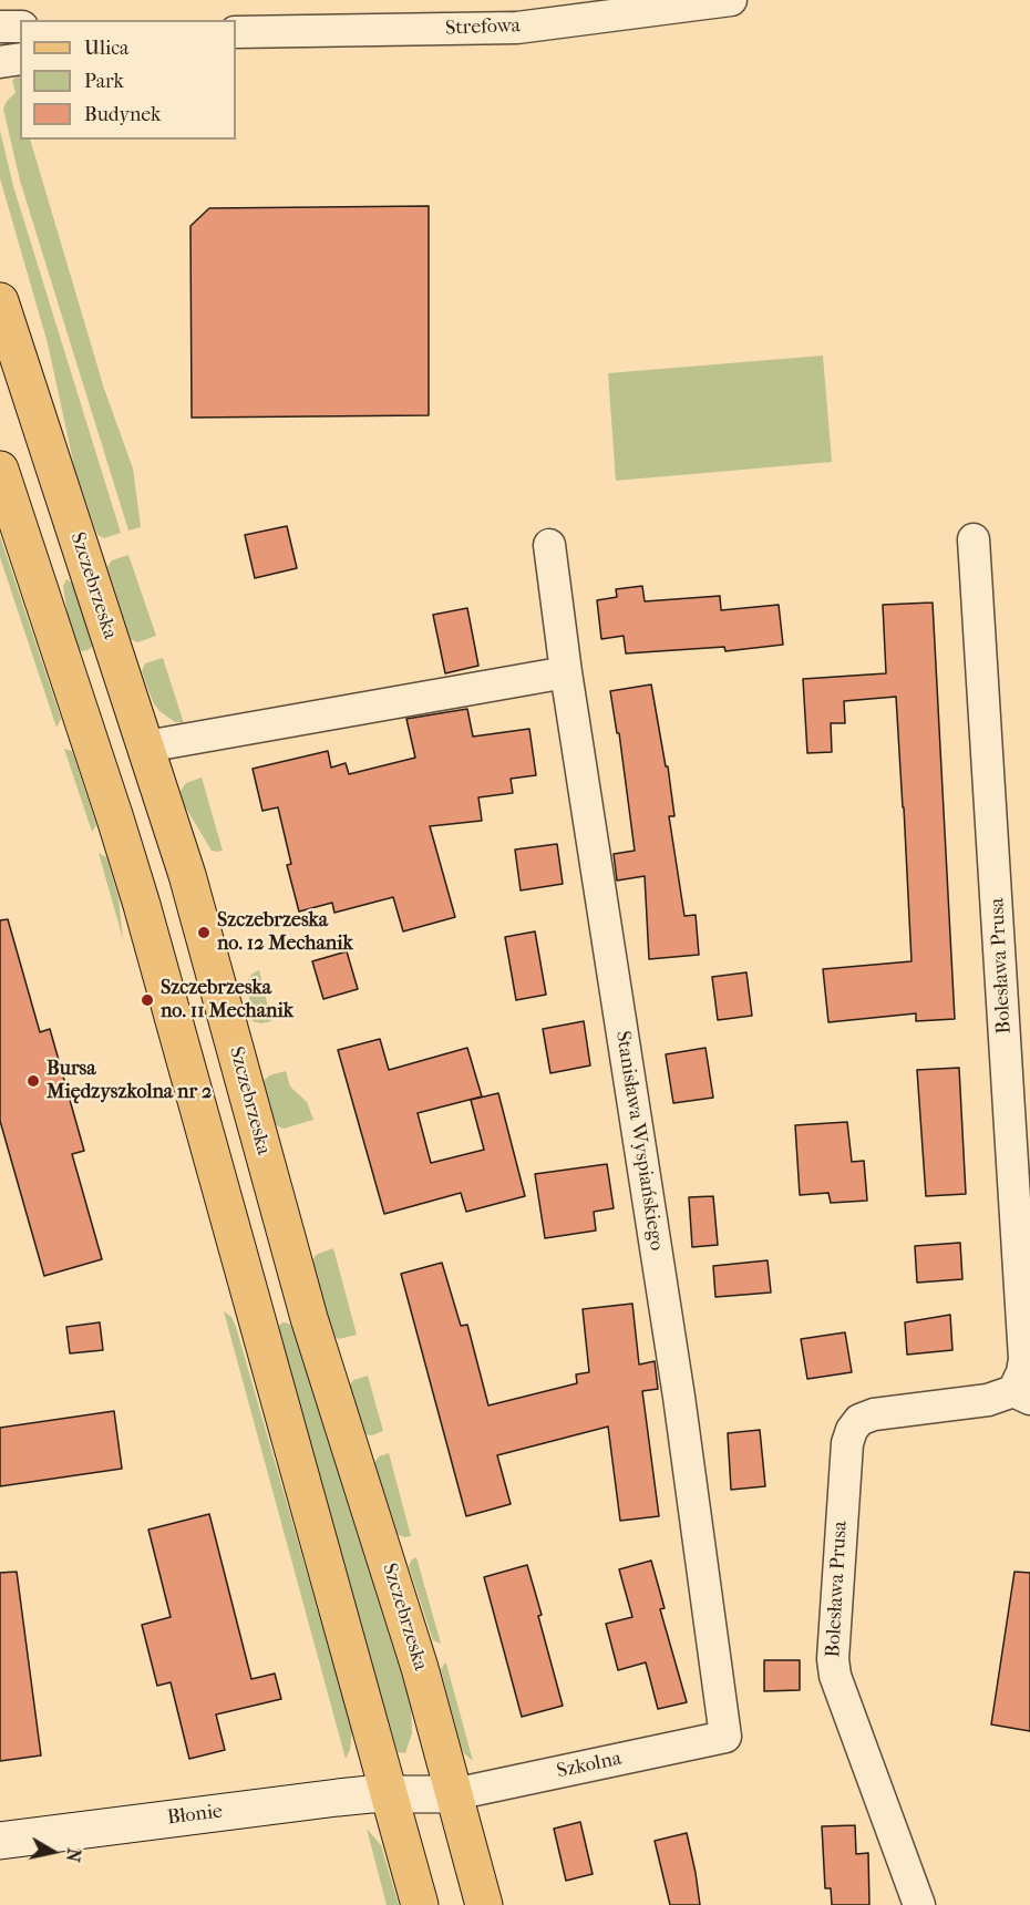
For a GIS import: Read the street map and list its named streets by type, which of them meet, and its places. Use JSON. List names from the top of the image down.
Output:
{
  "streets": {
    "main road": ["Szczebrzeska"],
    "street": [
      "Strefowa",
      "Bolesława Prusa",
      "Stanisława Wyspiańskiego",
      "Szkolna",
      "Błonie"
    ]
  },
  "crossings": [
    ["Szczebrzeska", "Szkolna"],
    ["Szczebrzeska", "Błonie"],
    ["Stanisława Wyspiańskiego", "Szkolna"],
    ["Szkolna", "Błonie"]
  ],
  "places": ["Szczebrzeska no. 12 Mechanik", "Szczebrzeska no. 11 Mechanik", "Bursa Międzyszkolna nr 2"],
  "legend": ["Ulica", "Park", "Budynek"],
  "north": "right"
}
